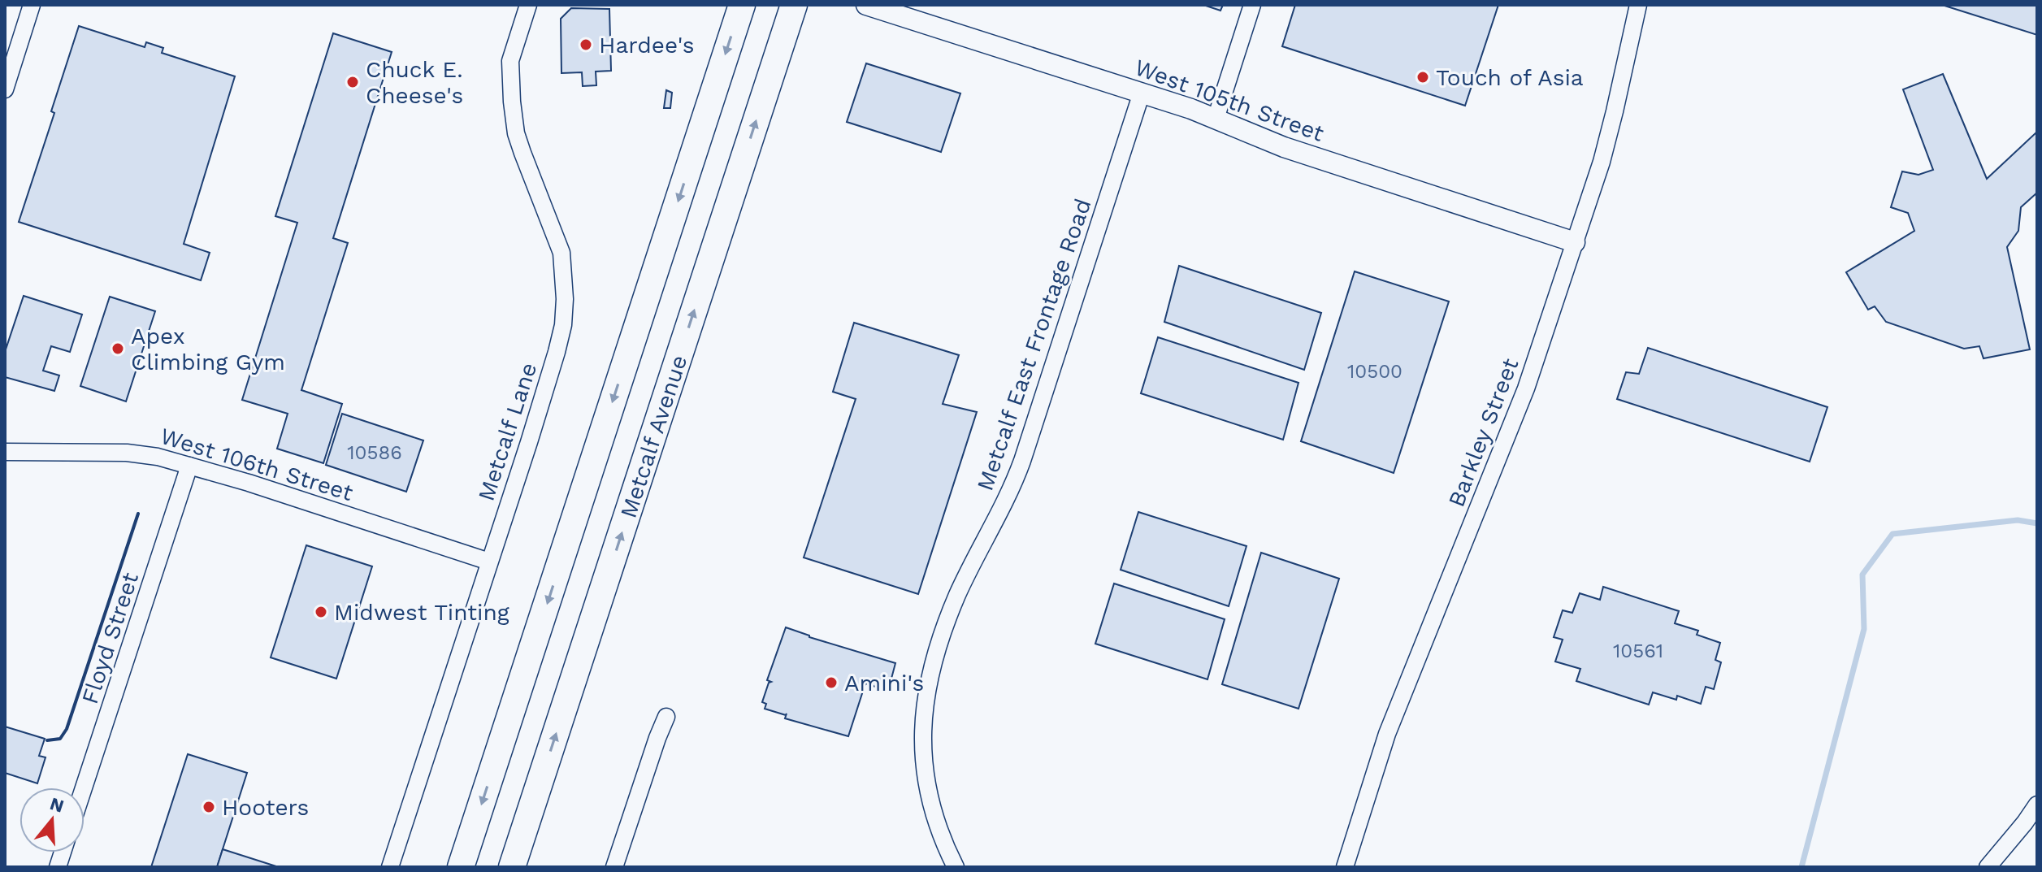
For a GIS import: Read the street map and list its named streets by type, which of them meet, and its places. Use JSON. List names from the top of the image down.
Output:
{
  "streets": {
    "main road": ["Metcalf Avenue"],
    "street": [
      "West 105th Street",
      "Metcalf East Frontage Road",
      "Metcalf Lane",
      "Barkley Street",
      "West 106th Street",
      "Floyd Street"
    ]
  },
  "crossings": [
    ["West 105th Street", "Metcalf East Frontage Road"],
    ["West 105th Street", "Barkley Street"],
    ["Metcalf Lane", "West 106th Street"],
    ["West 106th Street", "Floyd Street"]
  ],
  "places": [
    "Hardee's",
    "Touch of Asia",
    "Chuck E. Cheese's",
    "Apex Climbing Gym",
    "Midwest Tinting",
    "Amini's",
    "Hooters"
  ],
  "house_numbers": ["10500", "10586", "10561"],
  "north": "top"
}
